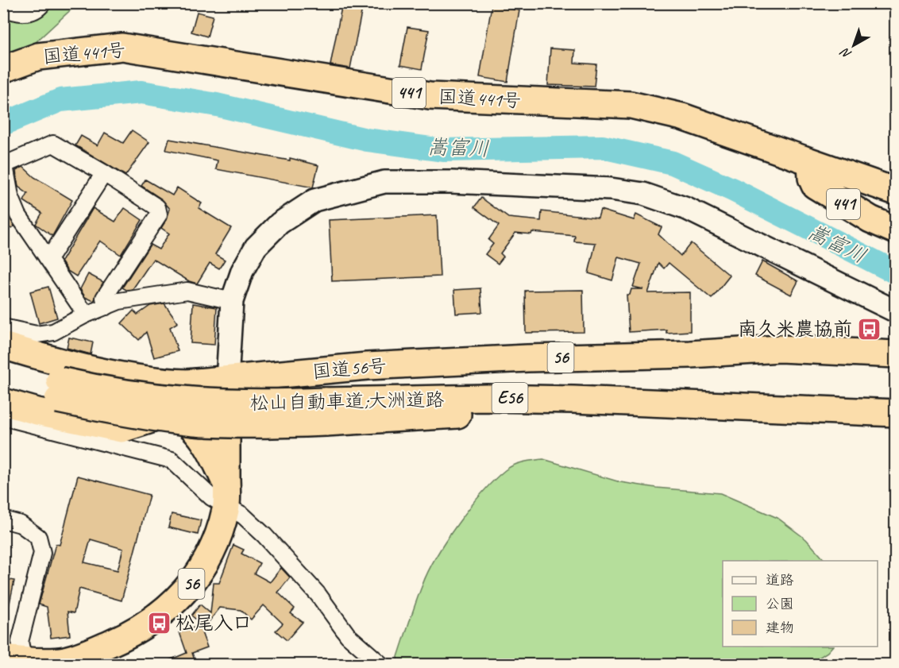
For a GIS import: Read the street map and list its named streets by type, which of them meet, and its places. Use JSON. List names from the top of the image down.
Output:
{
  "streets": {
    "highway": [
      "国道441号",
      "441",
      "56",
      "国道56号",
      "E56",
      "松山自動車道;大洲道路"
    ]
  },
  "crossings": [
    ["国道441号", "441"],
    ["56", "国道56号"]
  ],
  "water": ["嵩富川"],
  "places": {
    "bus stop": ["南久米農協前", "松尾入口"]
  },
  "legend": ["道路", "公園", "建物"],
  "north": "bottom left"
}
